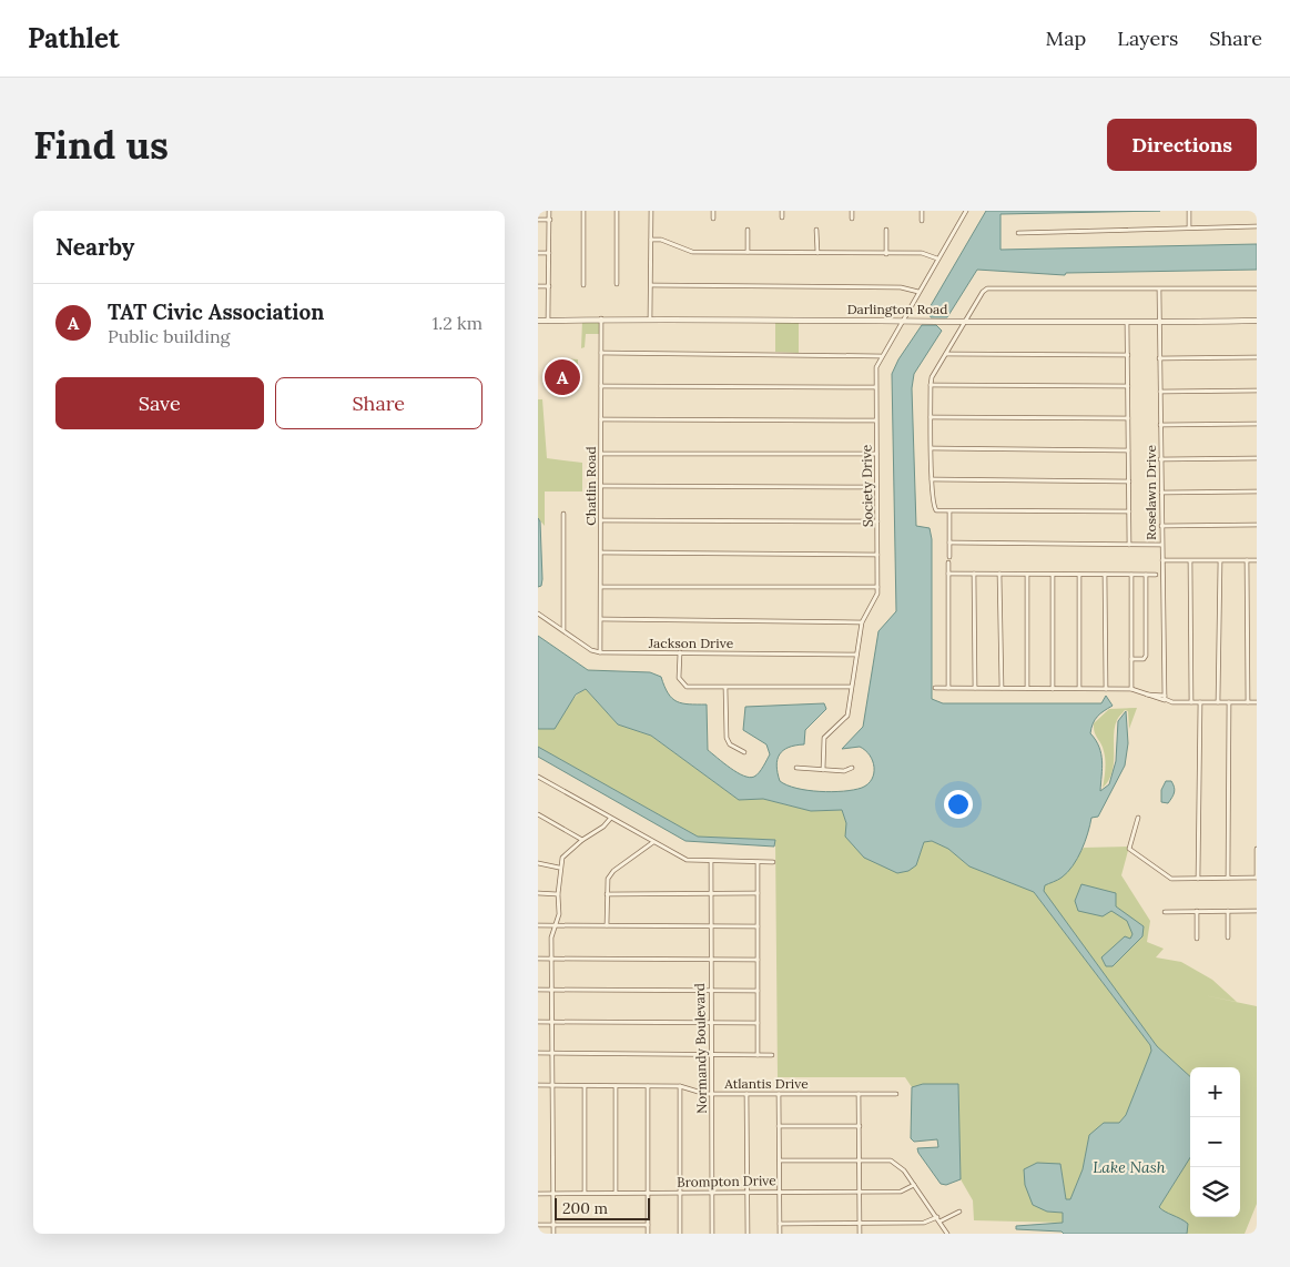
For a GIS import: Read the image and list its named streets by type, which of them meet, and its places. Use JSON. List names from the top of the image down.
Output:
{
  "streets": {
    "street": [
      "Darlington Road",
      "Chatlin Road",
      "Society Drive",
      "Roselawn Drive",
      "Jackson Drive",
      "Normandy Boulevard",
      "Atlantis Drive",
      "Brompton Drive"
    ]
  },
  "crossings": [
    ["Darlington Road", "Chatlin Road"],
    ["Darlington Road", "Society Drive"],
    ["Darlington Road", "Roselawn Drive"],
    ["Chatlin Road", "Jackson Drive"],
    ["Society Drive", "Jackson Drive"],
    ["Normandy Boulevard", "Atlantis Drive"],
    ["Normandy Boulevard", "Brompton Drive"]
  ],
  "water": ["Lake Nash"],
  "scale_bar": "200 m",
  "page": {
    "header": "Pathlet",
    "nav": ["Map", "Layers", "Share"],
    "buttons": [
      "Directions",
      ["Save", "Share"]
    ],
    "title": "Find us",
    "heading": "Nearby",
    "list": [
      {
        "mark": "A",
        "name": "TAT Civic Association",
        "note": "Public building",
        "value": "1.2 km"
      }
    ],
    "pins": "A",
    "map_buttons": ["+", "−"],
    "scale": "200 m"
  }
}
